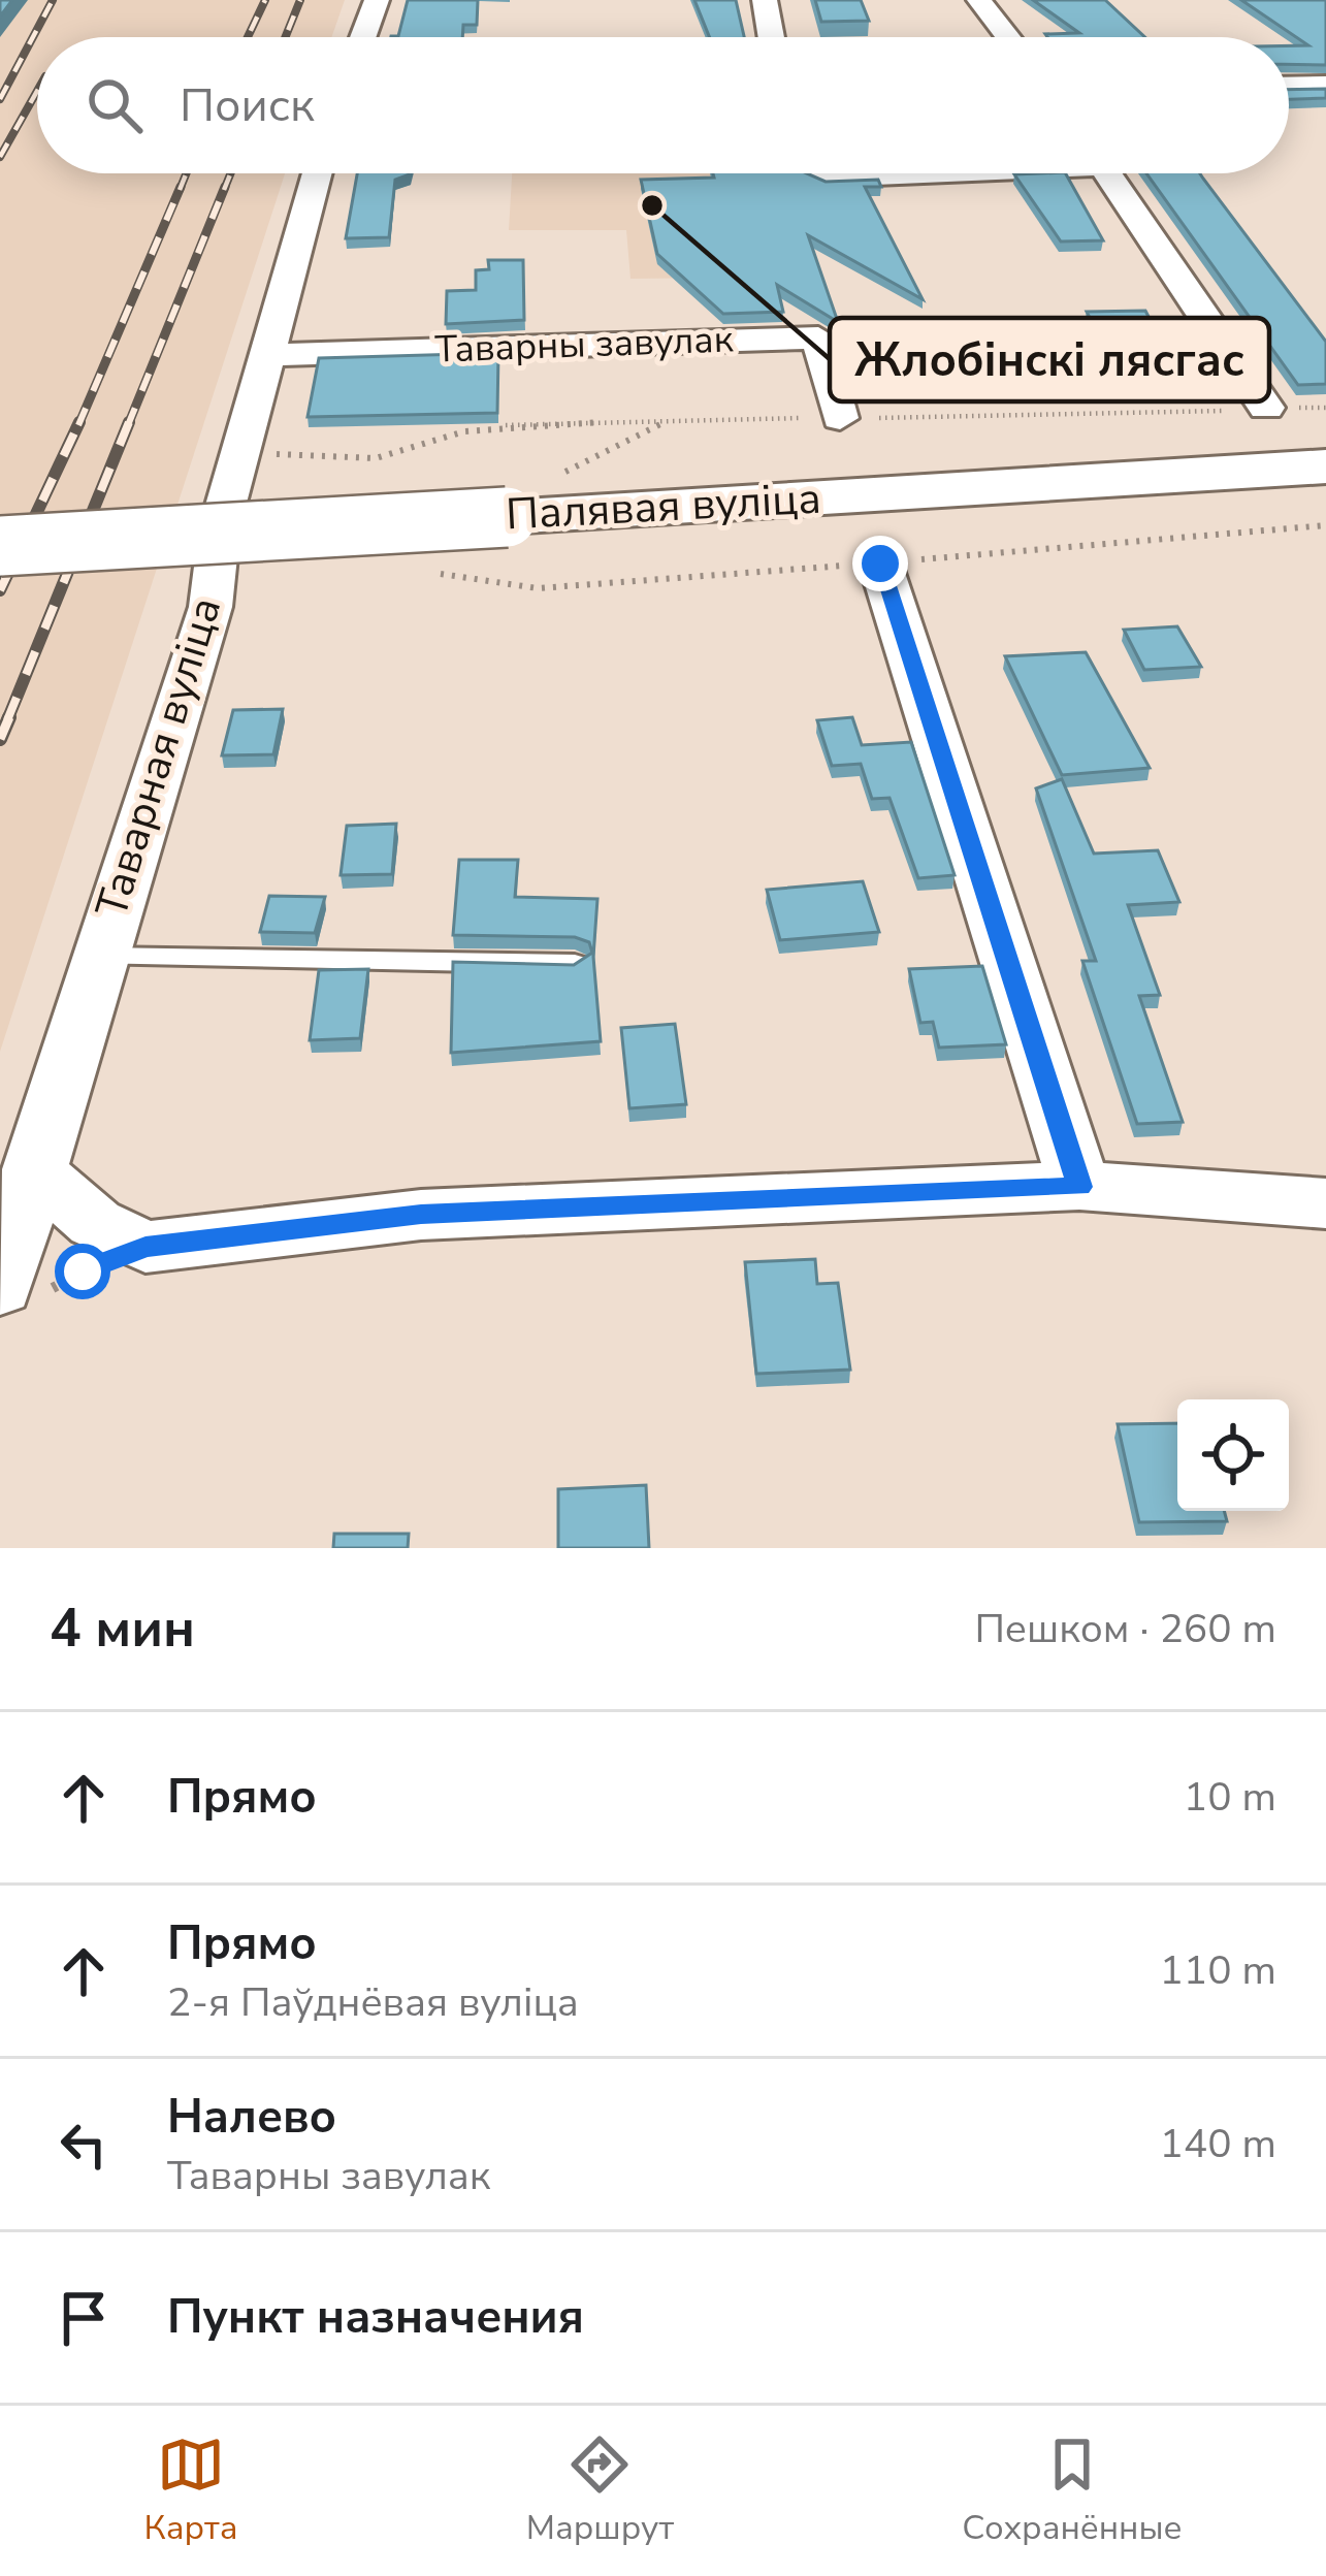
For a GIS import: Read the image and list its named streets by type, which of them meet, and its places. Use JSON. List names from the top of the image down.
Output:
{
  "streets": {
    "main road": ["Палявая вуліца"],
    "street": ["Таварны завулак", "Таварная вуліца"]
  },
  "crossings": [
    ["Таварны завулак", "Таварная вуліца"]
  ],
  "places": ["Жлобінскі лясгас"],
  "page": {
    "search": "Поиск",
    "heading": ["4 мин", "Пешком · 260 m"],
    "list": [
      ["Прямо", "10 m"],
      ["Прямо", "2-я Паўднёвая вуліца", "110 m"],
      ["Налево", "Таварны завулак", "140 m"],
      "Пункт назначения"
    ],
    "nav": ["Карта", "Маршрут", "Сохранённые"]
  }
}
